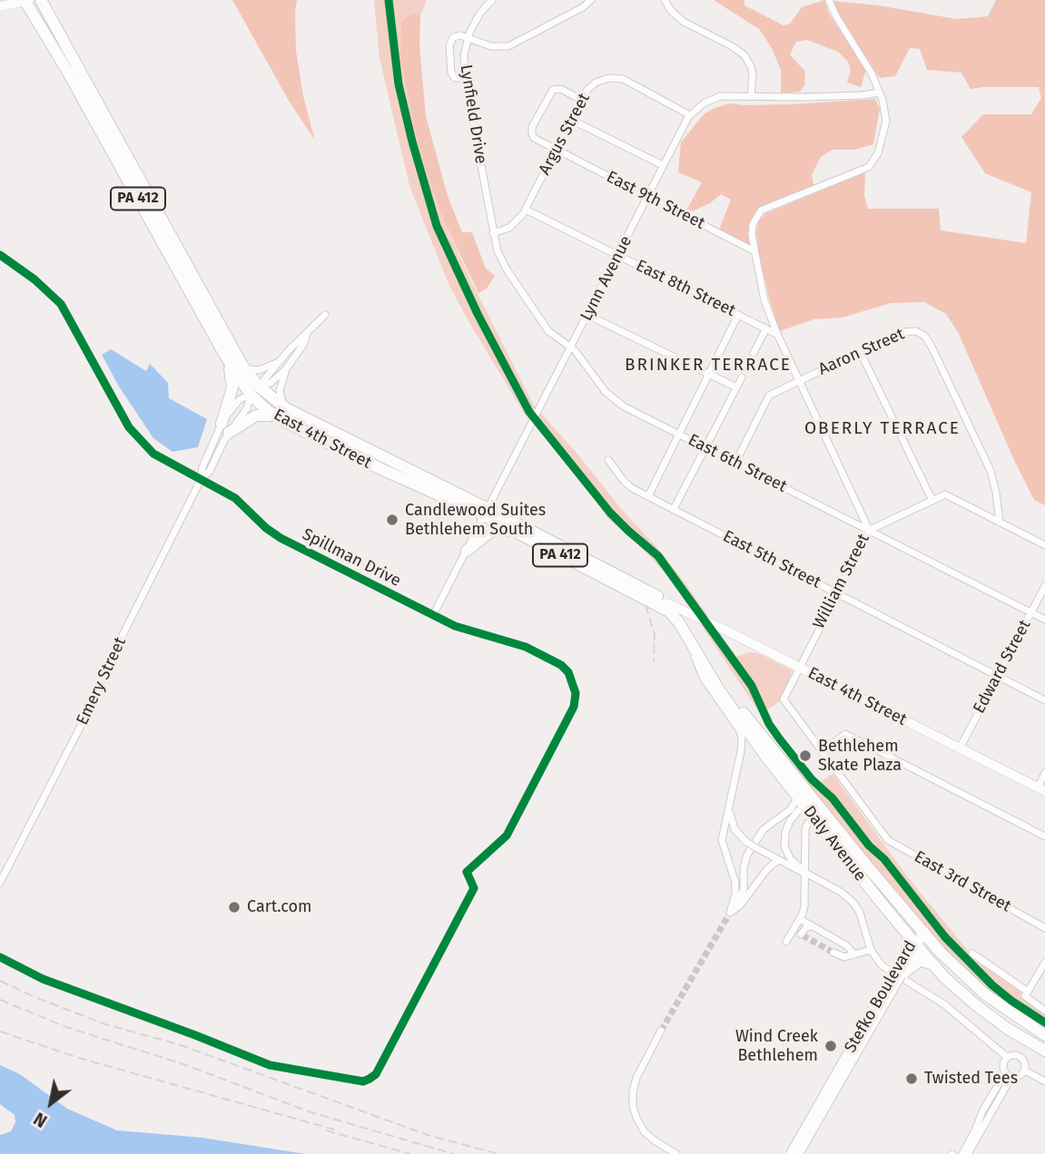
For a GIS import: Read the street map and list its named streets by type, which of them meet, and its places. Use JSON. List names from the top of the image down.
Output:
{
  "streets": {
    "highway": ["PA 412", "East 4th Street", "Daly Avenue"],
    "main road": ["Stefko Boulevard"],
    "street": [
      "Lynfield Drive",
      "Argus Street",
      "East 9th Street",
      "Lynn Avenue",
      "East 8th Street",
      "Aaron Street",
      "East 6th Street",
      "Spillman Drive",
      "East 5th Street",
      "William Street",
      "Edward Street",
      "Emery Street",
      "East 3rd Street"
    ]
  },
  "crossings": [
    ["Lynfield Drive", "Argus Street"],
    ["Lynfield Drive", "East 6th Street"],
    ["Argus Street", "East 9th Street"],
    ["Argus Street", "Lynn Avenue"],
    ["Argus Street", "East 8th Street"],
    ["Argus Street", "East 6th Street"],
    ["East 9th Street", "Lynn Avenue"],
    ["East 9th Street", "William Street"],
    ["Lynn Avenue", "East 8th Street"],
    ["Lynn Avenue", "East 4th Street"],
    ["Lynn Avenue", "East 6th Street"],
    ["Lynn Avenue", "Spillman Drive"],
    ["Lynn Avenue", "William Street"],
    ["East 8th Street", "William Street"],
    ["Aaron Street", "East 6th Street"],
    ["Aaron Street", "William Street"],
    ["East 4th Street", "William Street"],
    ["East 4th Street", "Edward Street"],
    ["East 4th Street", "Emery Street"],
    ["East 4th Street", "Daly Avenue"],
    ["East 6th Street", "William Street"],
    ["East 6th Street", "Edward Street"],
    ["Spillman Drive", "Emery Street"],
    ["East 5th Street", "William Street"],
    ["East 5th Street", "Edward Street"],
    ["William Street", "East 3rd Street"],
    ["Daly Avenue", "Stefko Boulevard"]
  ],
  "districts": ["BRINKER TERRACE", "OBERLY TERRACE"],
  "places": [
    "Candlewood Suites Bethlehem South",
    "Bethlehem Skate Plaza",
    "Cart.com",
    "Wind Creek Bethlehem",
    "Twisted Tees"
  ],
  "north": "bottom left"
}
